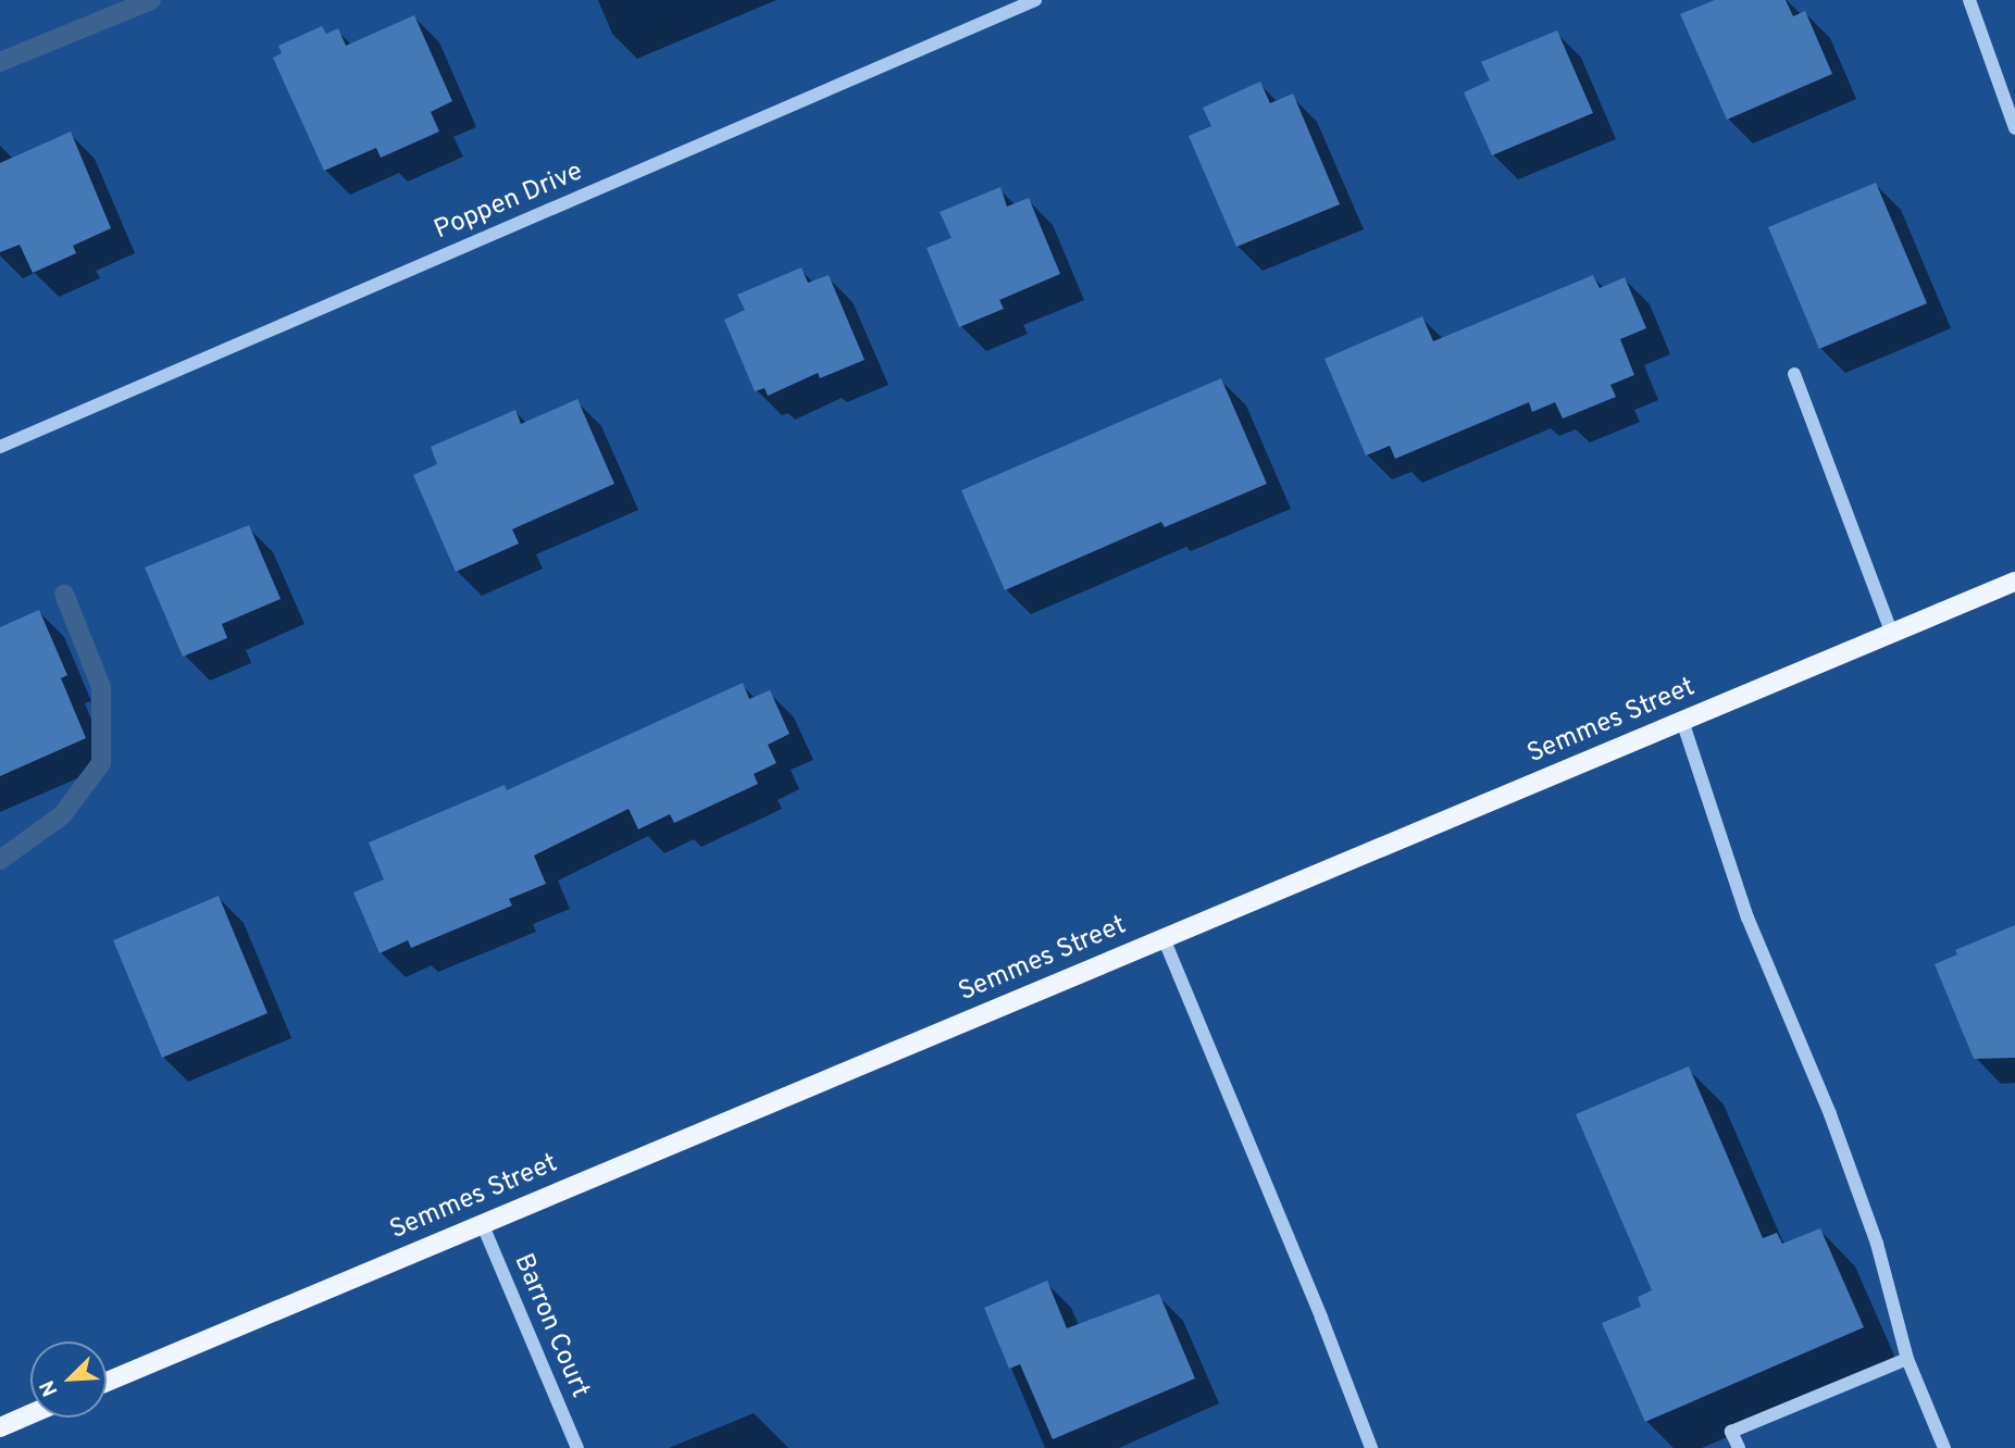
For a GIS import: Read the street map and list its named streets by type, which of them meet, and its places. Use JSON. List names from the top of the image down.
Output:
{
  "streets": {
    "main road": ["Semmes Street"],
    "street": ["Poppen Drive", "Barron Court"]
  },
  "crossings": [
    ["Semmes Street", "Barron Court"]
  ],
  "north": "bottom left"
}
